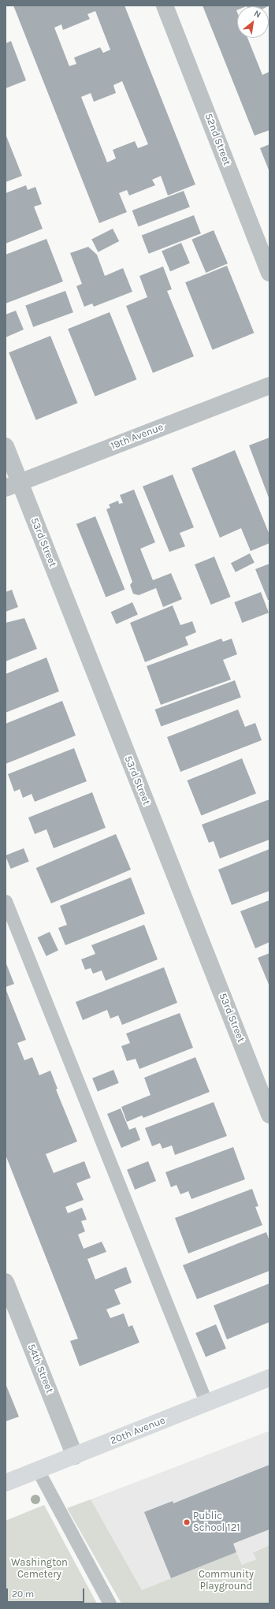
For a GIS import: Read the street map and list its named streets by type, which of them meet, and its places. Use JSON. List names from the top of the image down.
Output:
{
  "streets": {
    "street": [
      "52nd Street",
      "19th Avenue",
      "53rd Street",
      "54th Street",
      "20th Avenue"
    ]
  },
  "crossings": [
    ["19th Avenue", "53rd Street"],
    ["54th Street", "20th Avenue"]
  ],
  "parks": ["Washington Cemetery", "Community Playground"],
  "places": ["Public School 121"],
  "scale_bar": "20 m",
  "north": "top right"
}
